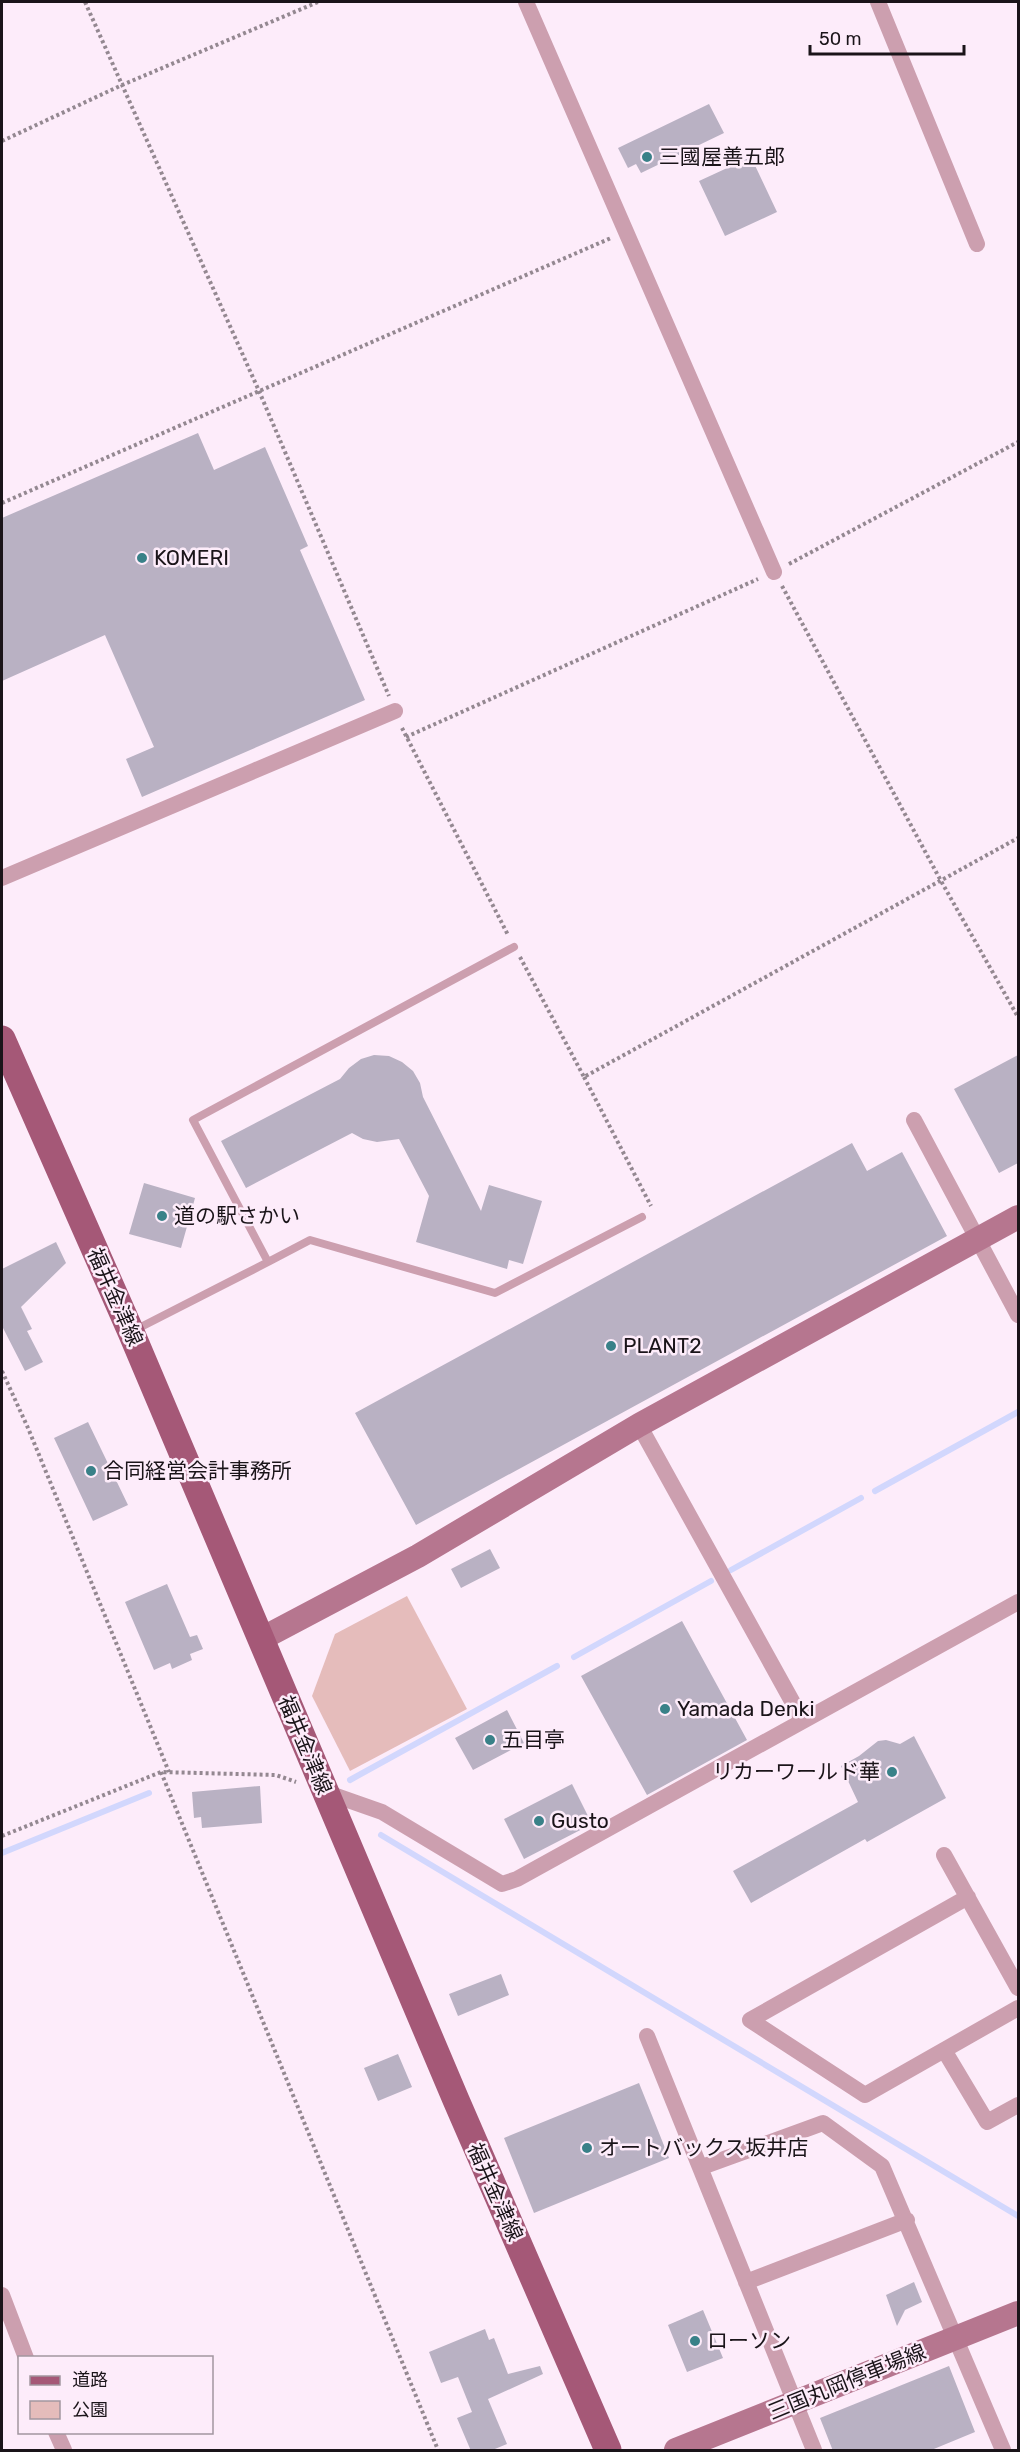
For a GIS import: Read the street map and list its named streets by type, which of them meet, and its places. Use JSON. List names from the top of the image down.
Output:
{
  "streets": {
    "main road": ["福井金津線"],
    "street": ["三国丸岡停車場線"]
  },
  "places": [
    "三國屋善五郎",
    "KOMERI",
    "道の駅さかい",
    "PLANT2",
    "合同経営会計事務所",
    "Yamada Denki",
    "五目亭",
    "リカーワールド華",
    "Gusto",
    "オートバックス坂井店",
    "ローソン"
  ],
  "legend": ["道路", "公園"],
  "scale_bar": "50 m"
}
